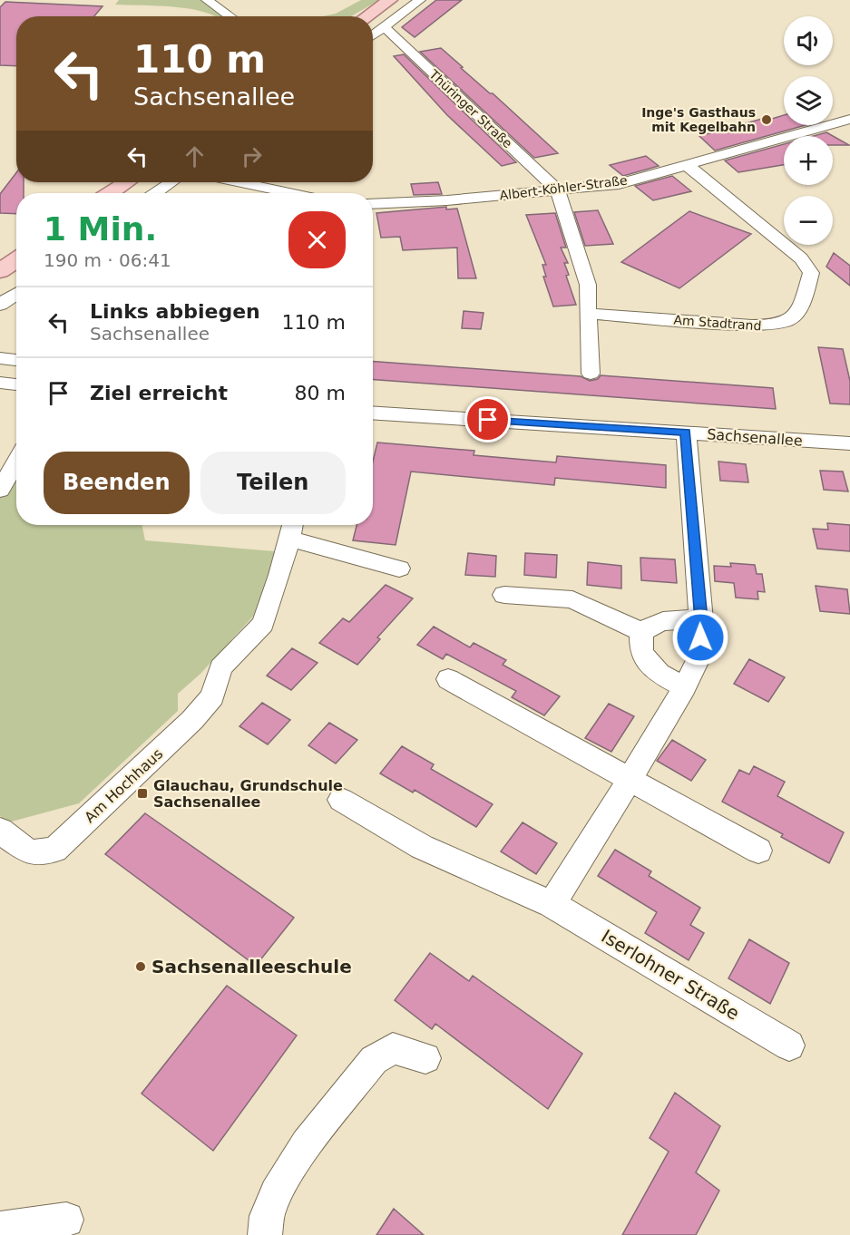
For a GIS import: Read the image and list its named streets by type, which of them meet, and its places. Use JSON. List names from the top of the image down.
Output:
{
  "streets": {
    "street": [
      "Thüringer Straße",
      "Albert-Köhler-Straße",
      "Am Stadtrand",
      "Sachsenallee",
      "Am Hochhaus",
      "Iserlohner Straße"
    ]
  },
  "crossings": [
    ["Thüringer Straße", "Albert-Köhler-Straße"],
    ["Albert-Köhler-Straße", "Am Stadtrand"]
  ],
  "places": {
    "other": ["Inge's Gasthaus mit Kegelbahn", "Sachsenalleeschule"],
    "transit": ["Glauchau, Grundschule Sachsenallee"]
  },
  "page": {
    "map_buttons": ["+", "−"],
    "turn": ["110 m", "Sachsenallee"],
    "heading": ["1 Min.", "190 m · 06:41"],
    "list": [
      {
        "name": "Links abbiegen",
        "note": "Sachsenallee",
        "value": "110 m"
      },
      {
        "name": "Ziel erreicht",
        "value": "80 m"
      }
    ],
    "buttons": ["Beenden", "Teilen"]
  }
}
